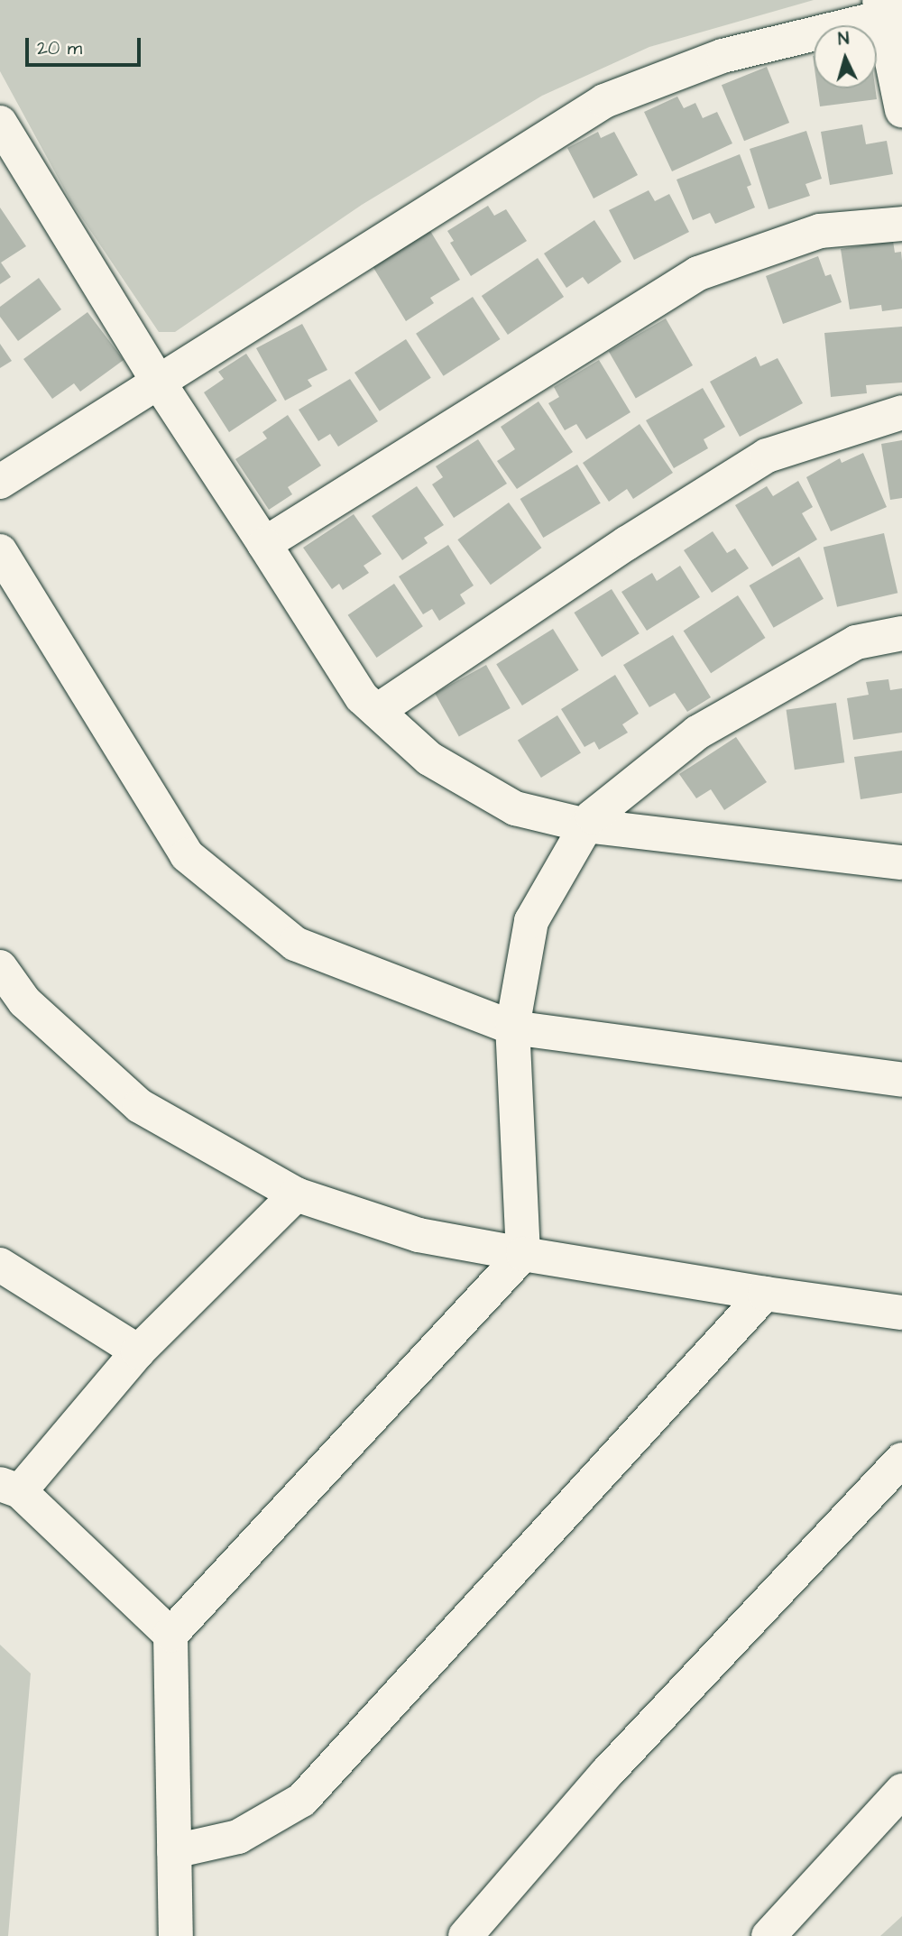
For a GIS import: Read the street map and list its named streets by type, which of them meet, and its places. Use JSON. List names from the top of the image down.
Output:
{
  "scale_bar": "20 m",
  "north": "top"
}
